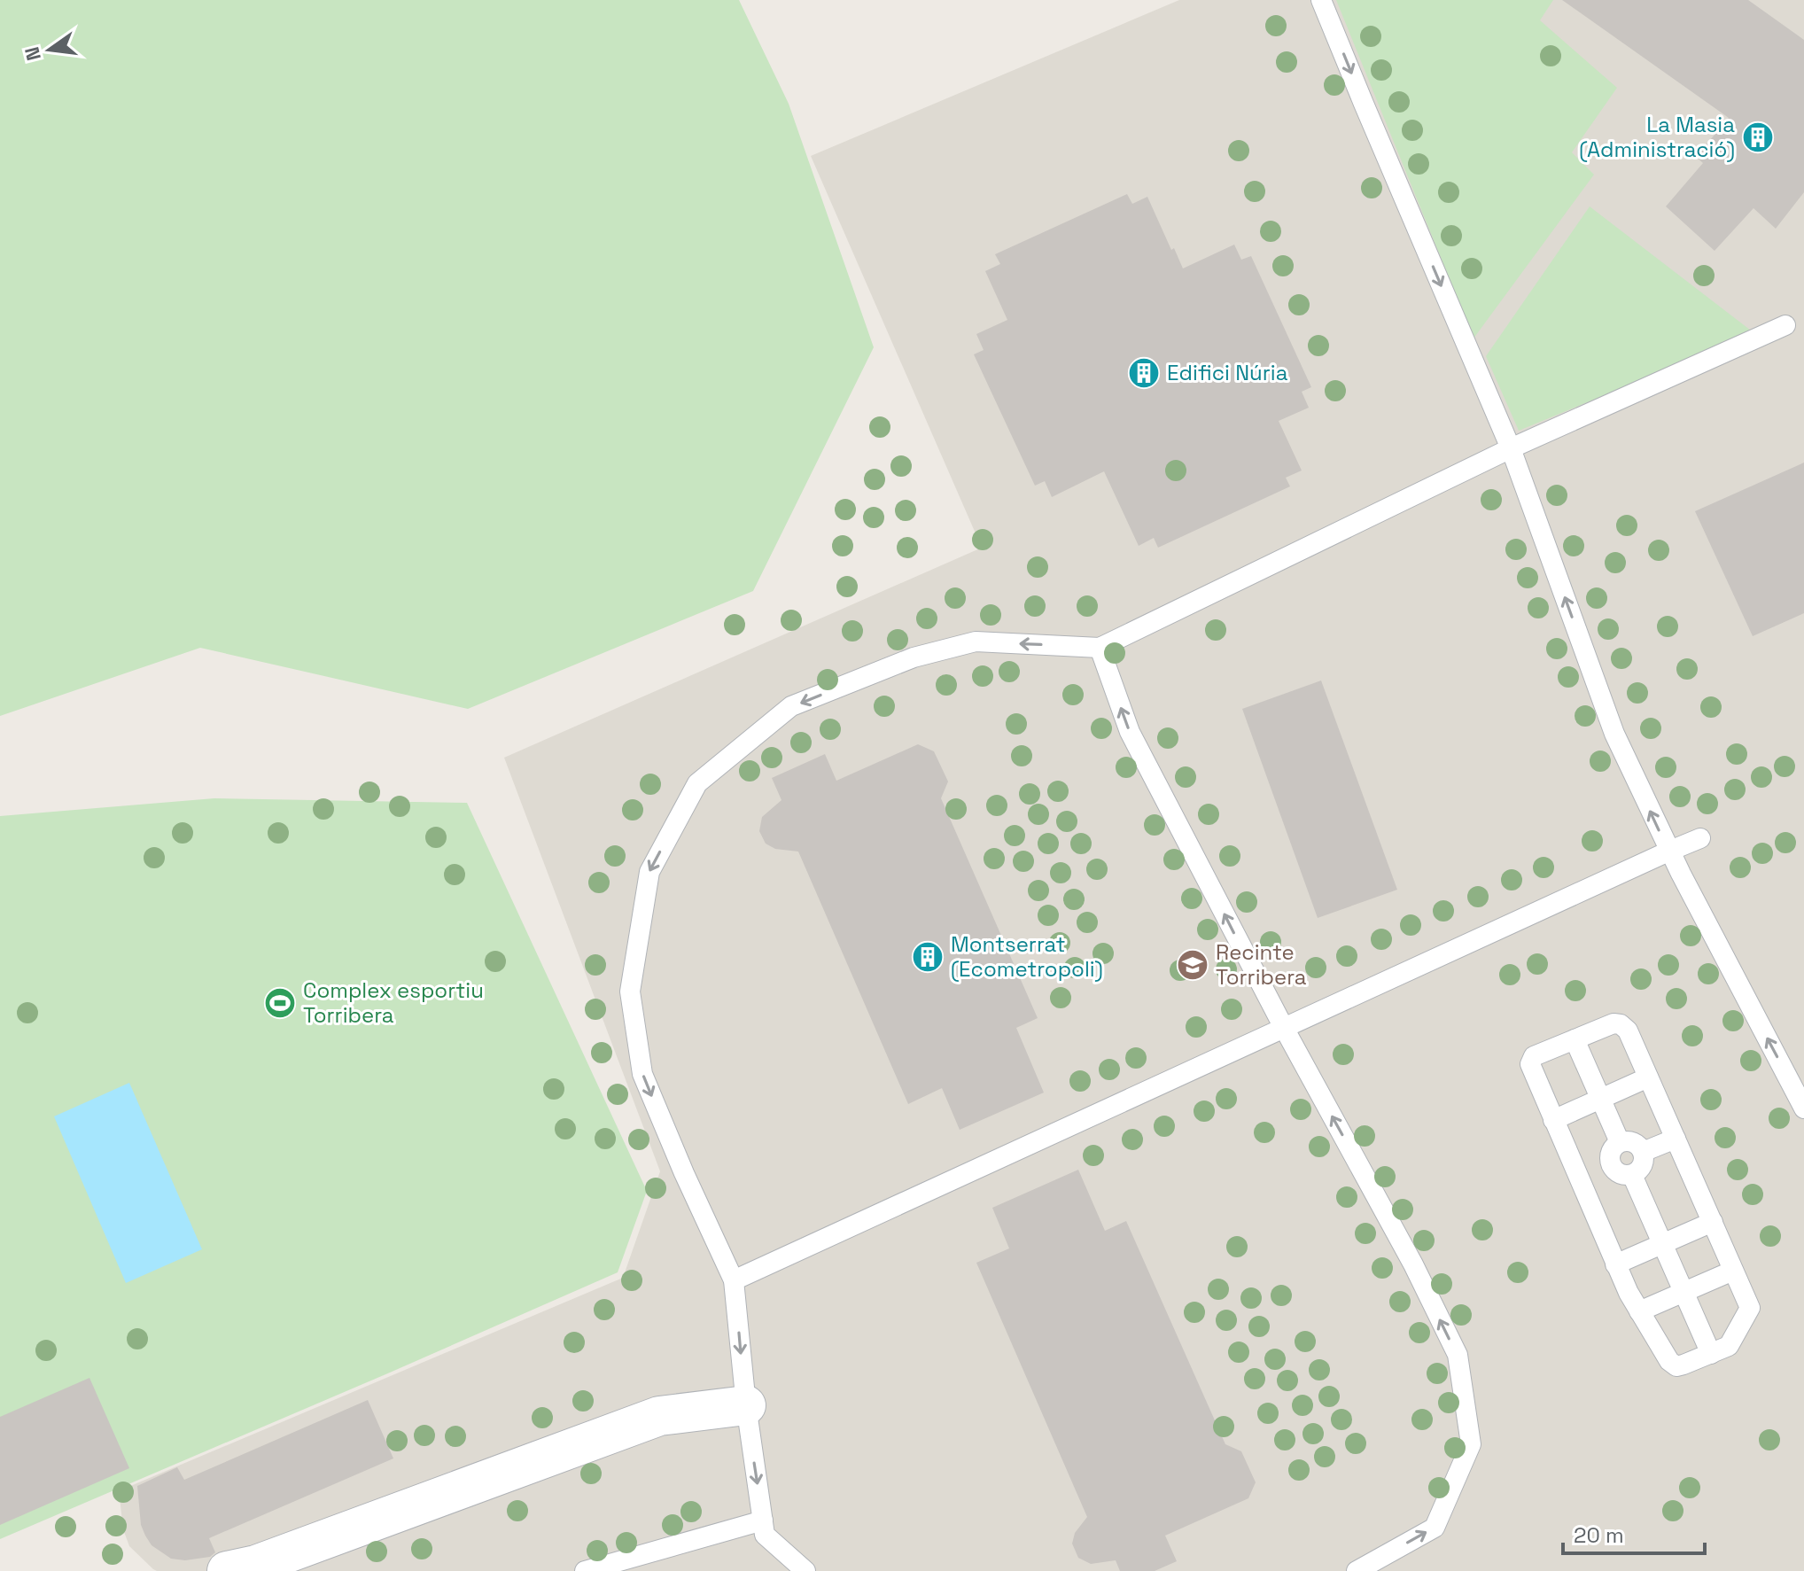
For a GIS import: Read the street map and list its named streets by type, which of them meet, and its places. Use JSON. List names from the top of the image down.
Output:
{
  "places": {
    "building": ["La Masia (Administració)", "Edifici Núria", "Montserrat (Ecometropoli)"],
    "school or university": ["Recinte Torribera"],
    "sports": ["Complex esportiu Torribera"]
  },
  "scale_bar": "20 m",
  "north": "left"
}
